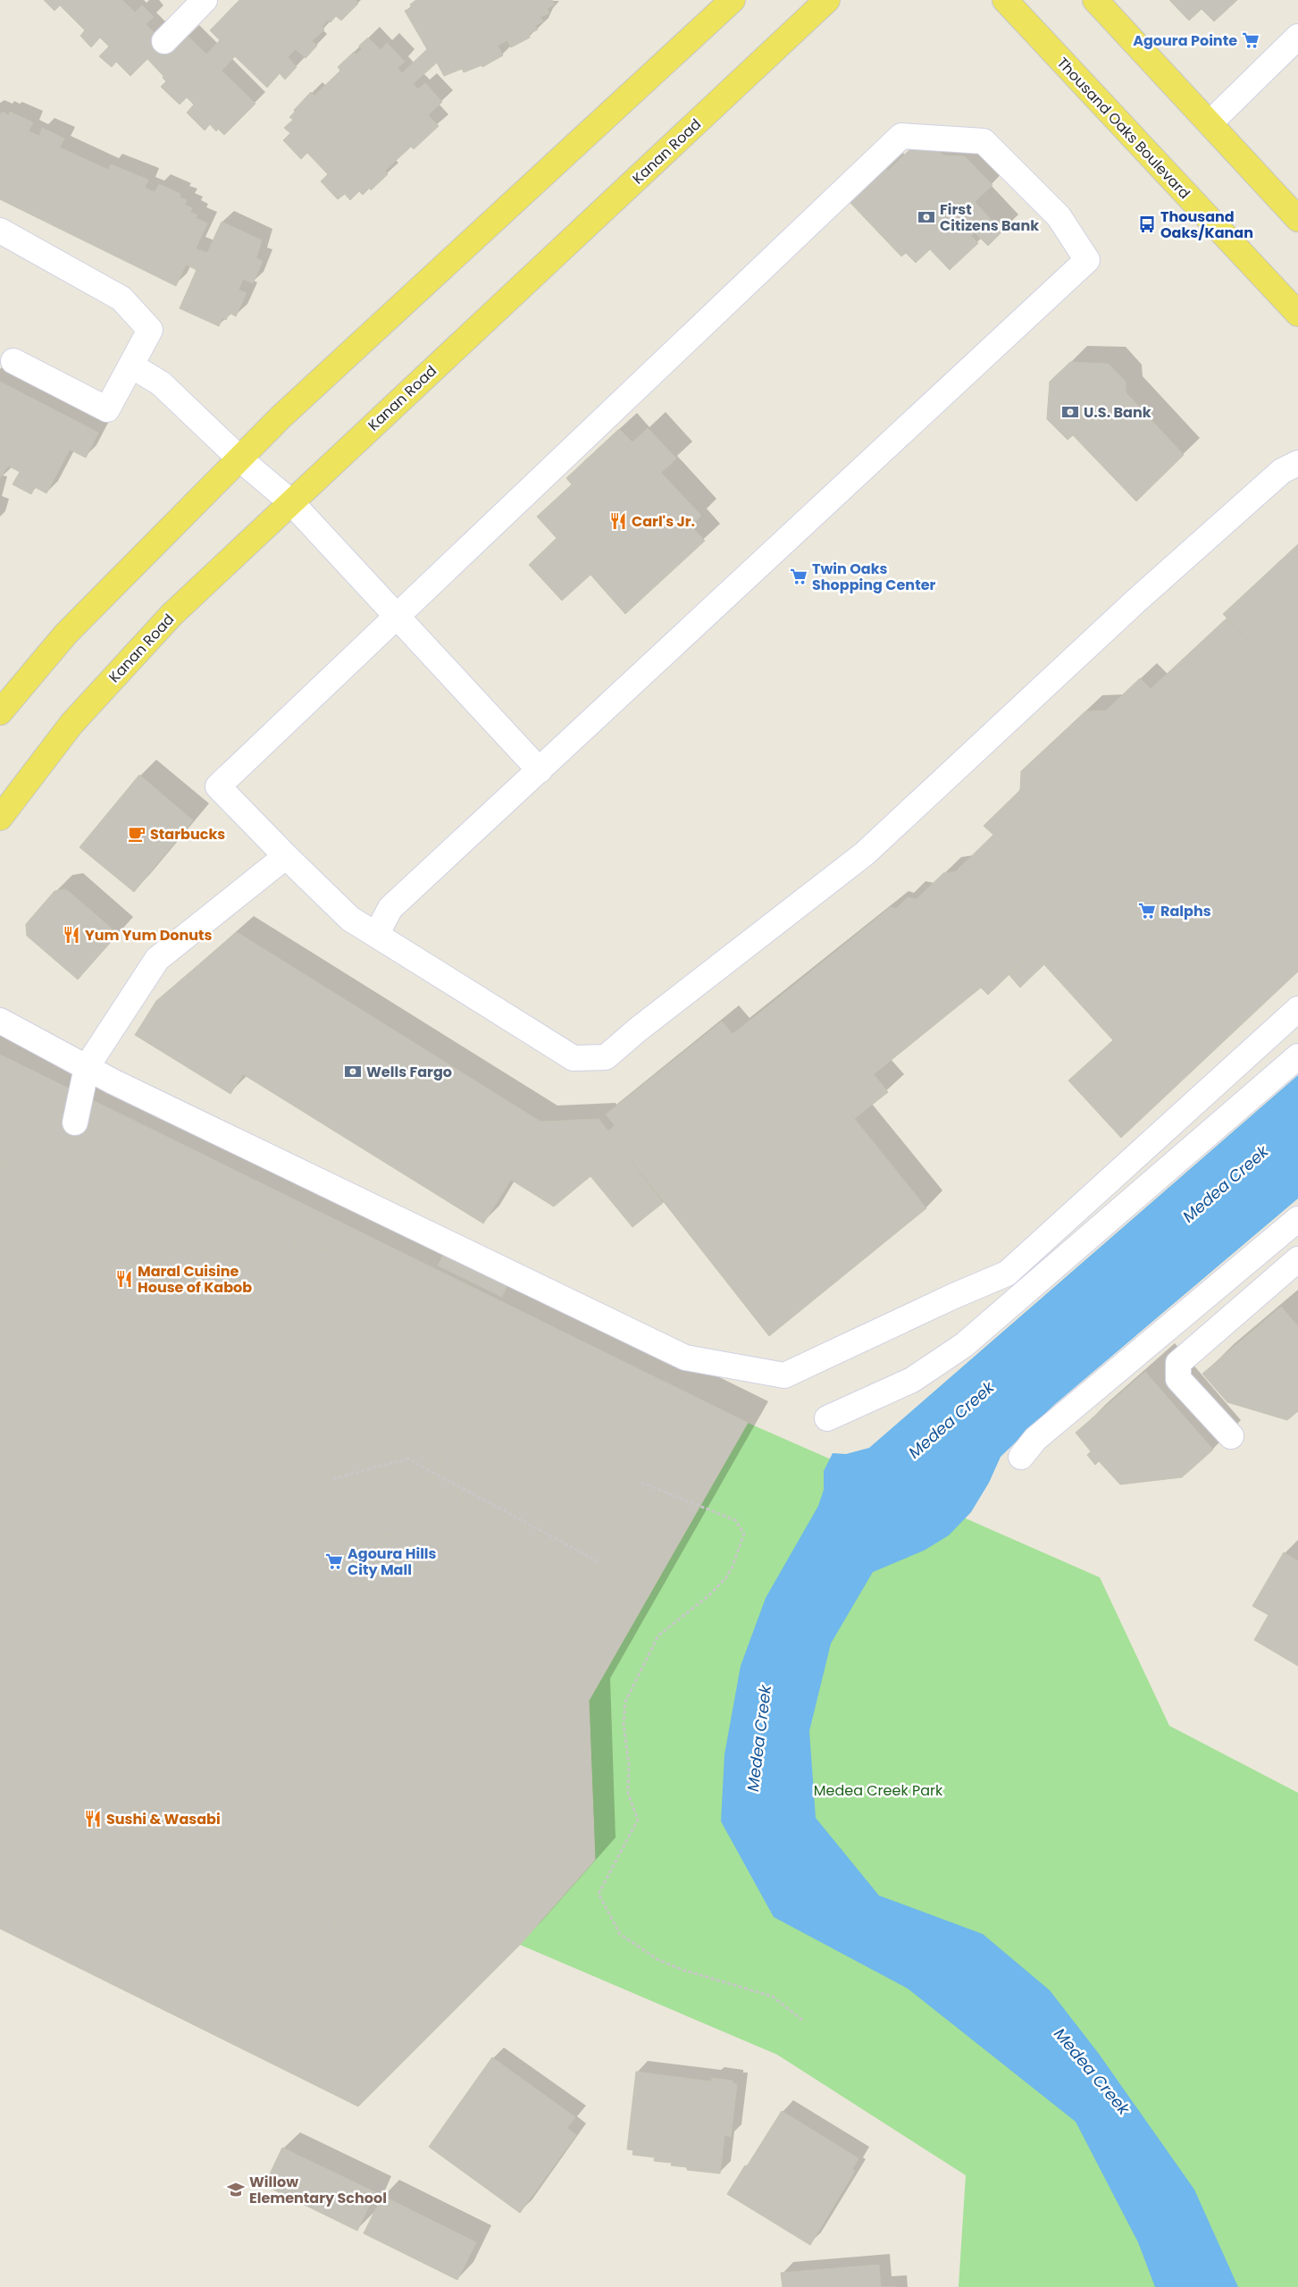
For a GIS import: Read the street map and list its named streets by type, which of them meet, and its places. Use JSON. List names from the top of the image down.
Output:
{
  "streets": {
    "main road": ["Thousand Oaks Boulevard", "Kanan Road"]
  },
  "water": ["Medea Creek"],
  "parks": ["Medea Creek Park"],
  "places": {
    "supermarket": [
      "Agoura Pointe",
      "Twin Oaks Shopping Center",
      "Ralphs",
      "Agoura Hills City Mall"
    ],
    "bank": ["First Citizens Bank", "U.S. Bank", "Wells Fargo"],
    "bus stop": ["Thousand Oaks/Kanan"],
    "restaurant": [
      "Carl's Jr.",
      "Yum Yum Donuts",
      "Maral Cuisine House of Kabob",
      "Sushi & Wasabi"
    ],
    "cafe": ["Starbucks"],
    "school or university": ["Willow Elementary School"]
  }
}
